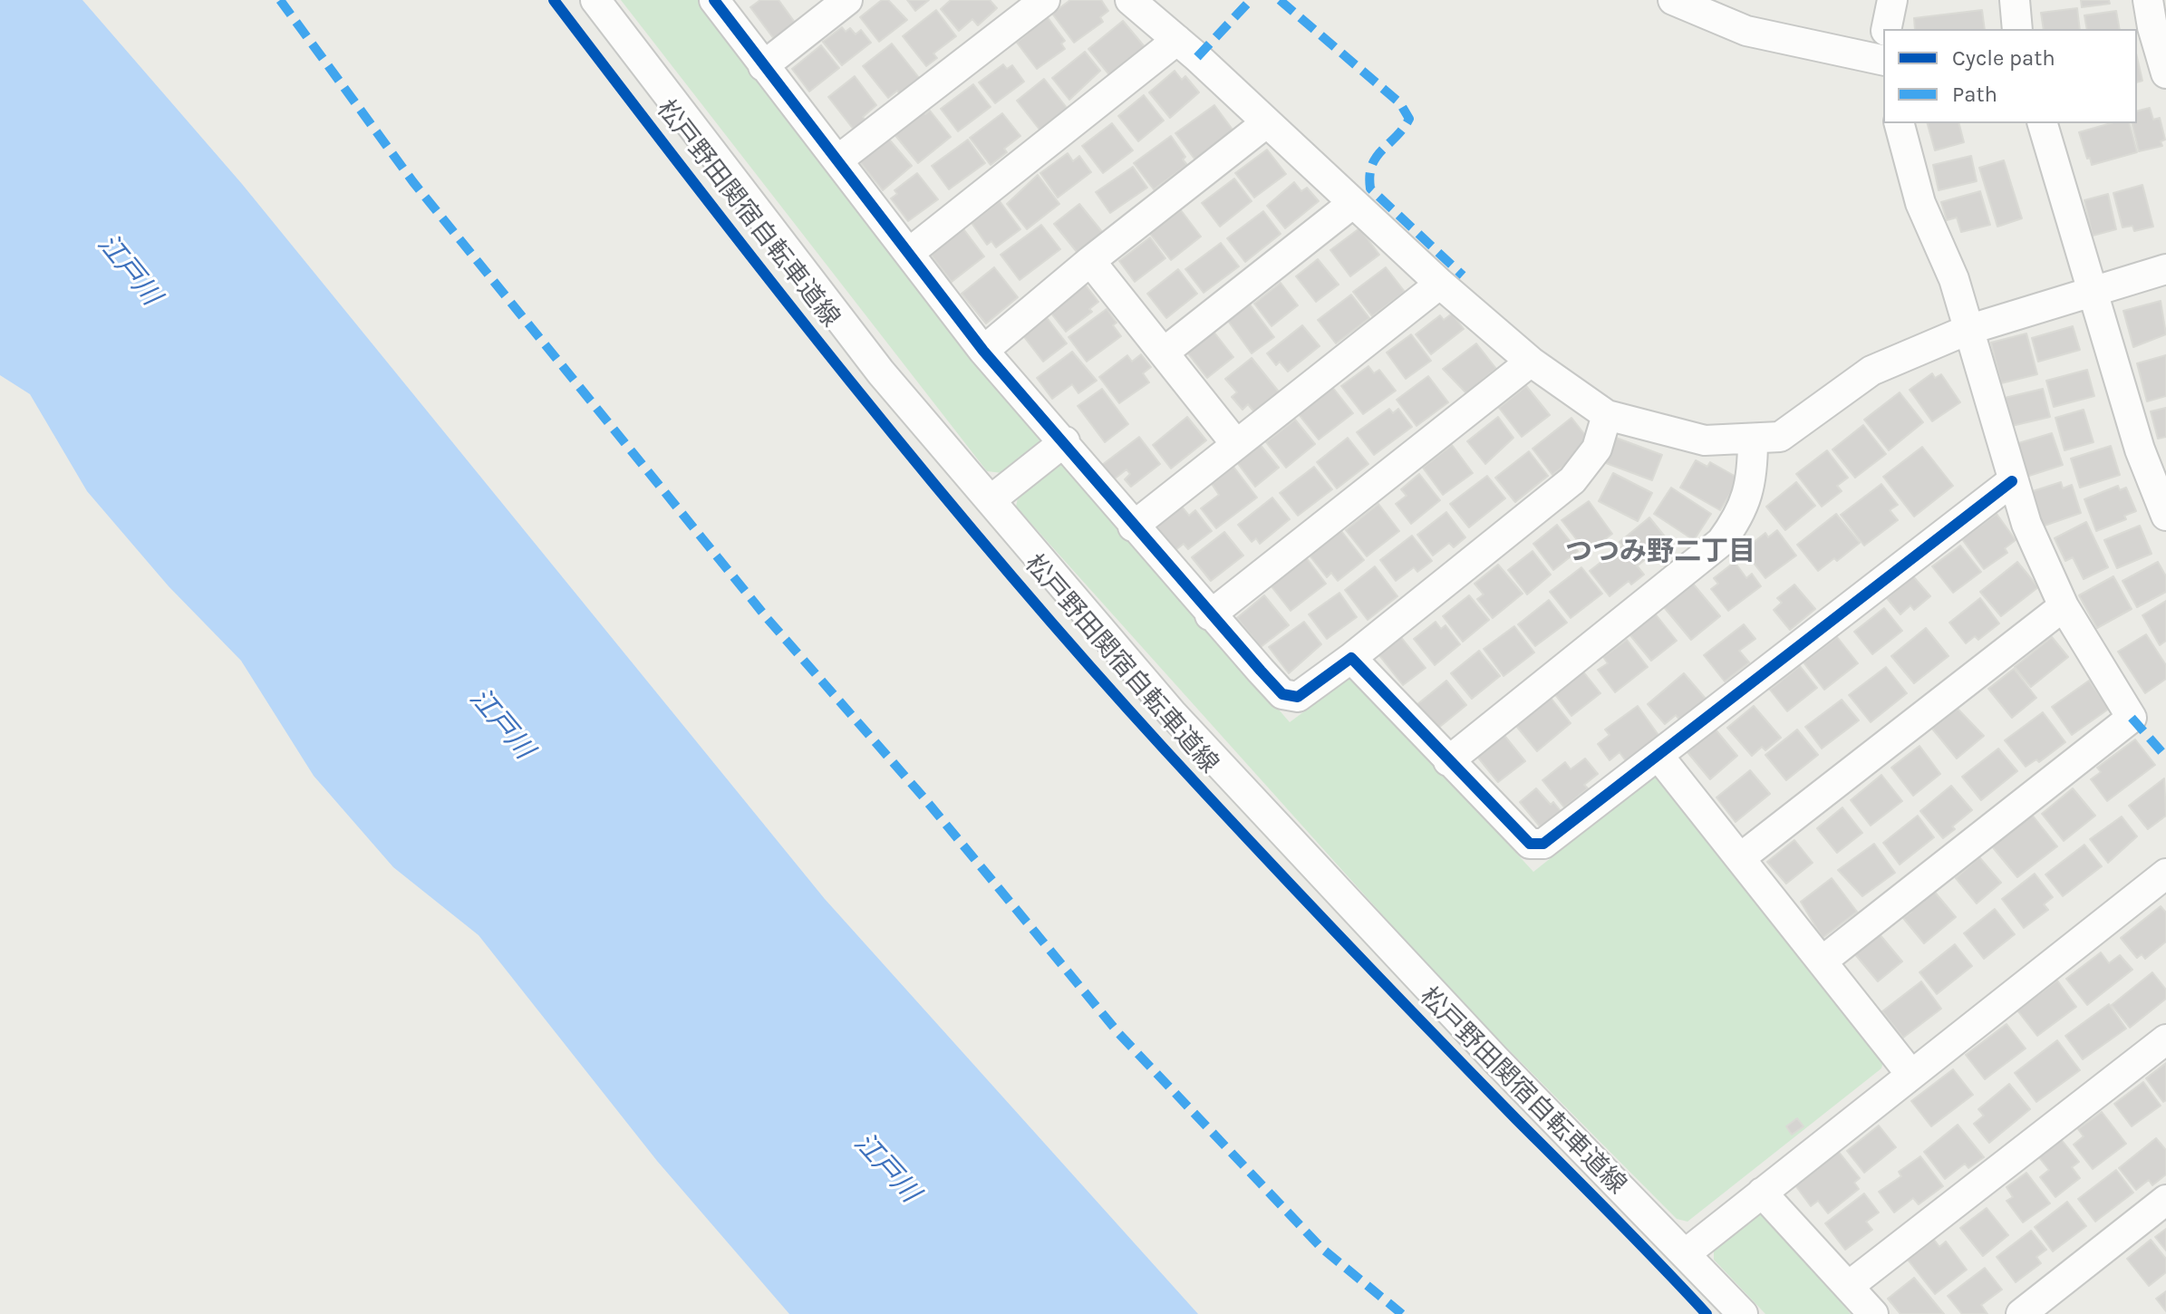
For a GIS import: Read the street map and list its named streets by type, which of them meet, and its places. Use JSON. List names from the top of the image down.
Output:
{
  "streets": {
    "cycle path": ["松戸野田関宿自転車道線"]
  },
  "districts": ["つつみ野二丁目"],
  "water": ["江戸川"],
  "legend": ["Cycle path", "Path"]
}
